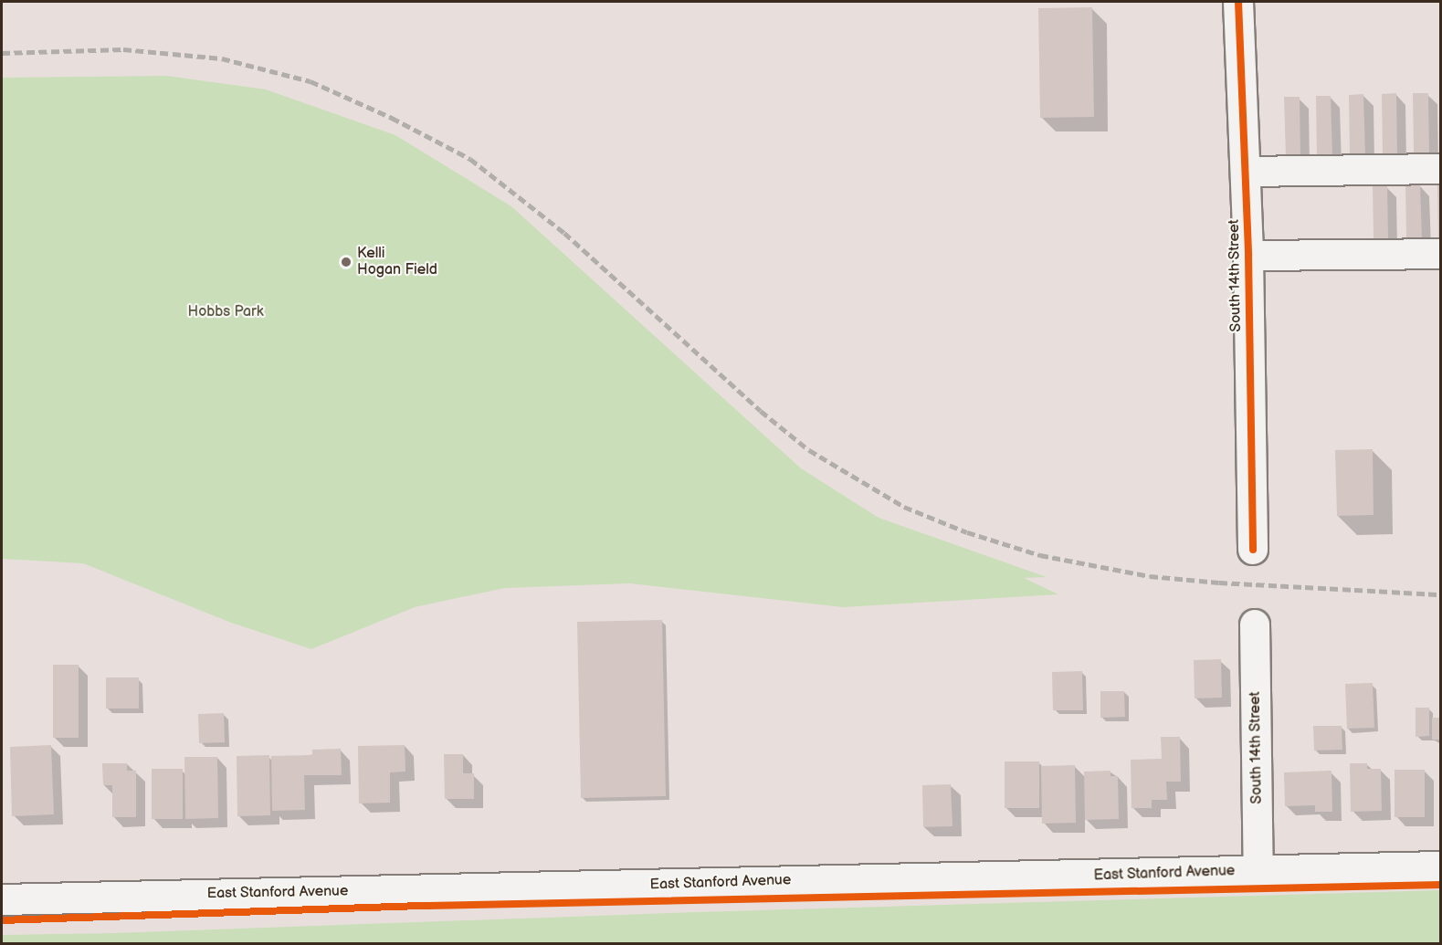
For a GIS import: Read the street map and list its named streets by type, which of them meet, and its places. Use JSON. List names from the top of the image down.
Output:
{
  "streets": {
    "main road": ["East Stanford Avenue"],
    "street": ["South 14th Street"]
  },
  "crossings": [
    ["South 14th Street", "East Stanford Avenue"]
  ],
  "parks": ["Hobbs Park"],
  "places": ["Kelli Hogan Field"]
}
